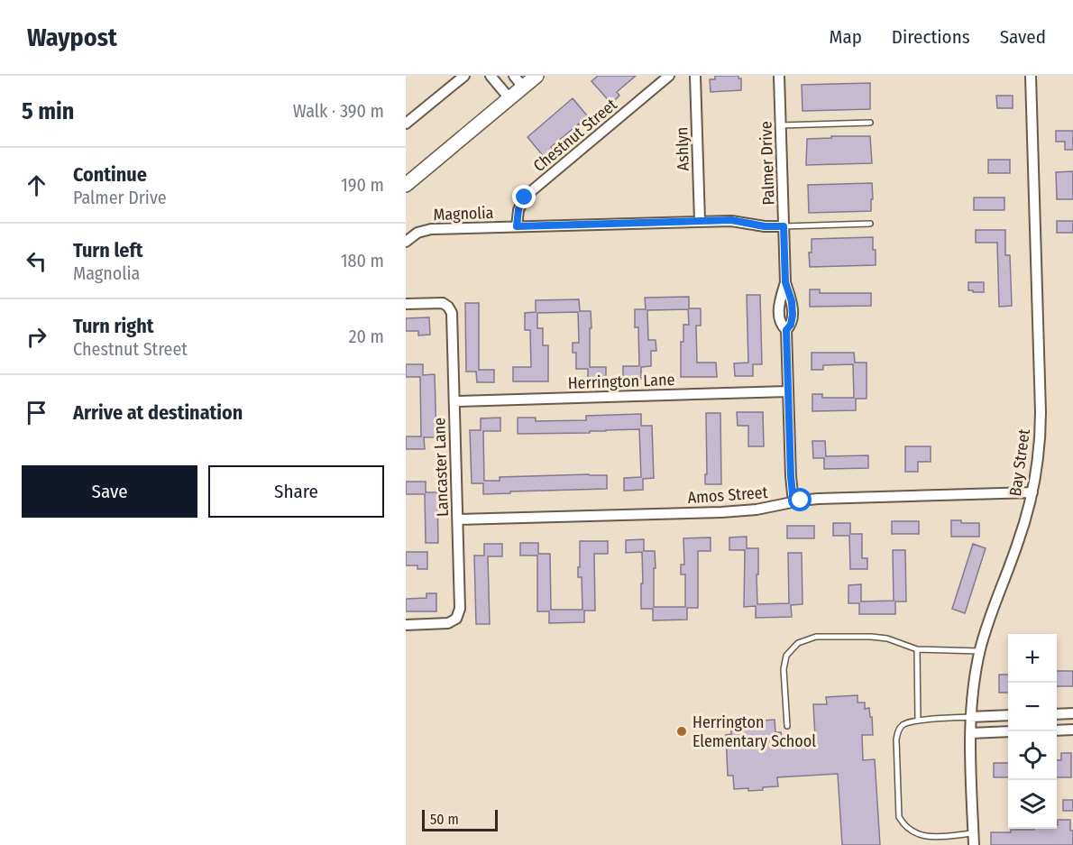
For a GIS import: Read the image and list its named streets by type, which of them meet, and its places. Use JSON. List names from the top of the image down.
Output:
{
  "streets": {
    "street": [
      "Chestnut Street",
      "Ashlyn",
      "Palmer Drive",
      "Magnolia",
      "Herrington Lane",
      "Bay Street",
      "Lancaster Lane",
      "Amos Street"
    ]
  },
  "crossings": [
    ["Chestnut Street", "Magnolia"],
    ["Ashlyn", "Magnolia"],
    ["Palmer Drive", "Magnolia"],
    ["Palmer Drive", "Herrington Lane"],
    ["Palmer Drive", "Amos Street"],
    ["Herrington Lane", "Lancaster Lane"],
    ["Bay Street", "Amos Street"],
    ["Lancaster Lane", "Amos Street"]
  ],
  "places": ["Herrington Elementary School"],
  "scale_bar": "50 m",
  "page": {
    "header": "Waypost",
    "nav": ["Map", "Directions", "Saved"],
    "heading": ["5 min", "Walk · 390 m"],
    "list": [
      ["Continue", "Palmer Drive", "190 m"],
      ["Turn left", "Magnolia", "180 m"],
      ["Turn right", "Chestnut Street", "20 m"],
      "Arrive at destination"
    ],
    "buttons": ["Save", "Share"],
    "map_buttons": ["+", "−"],
    "scale": "50 m"
  }
}
